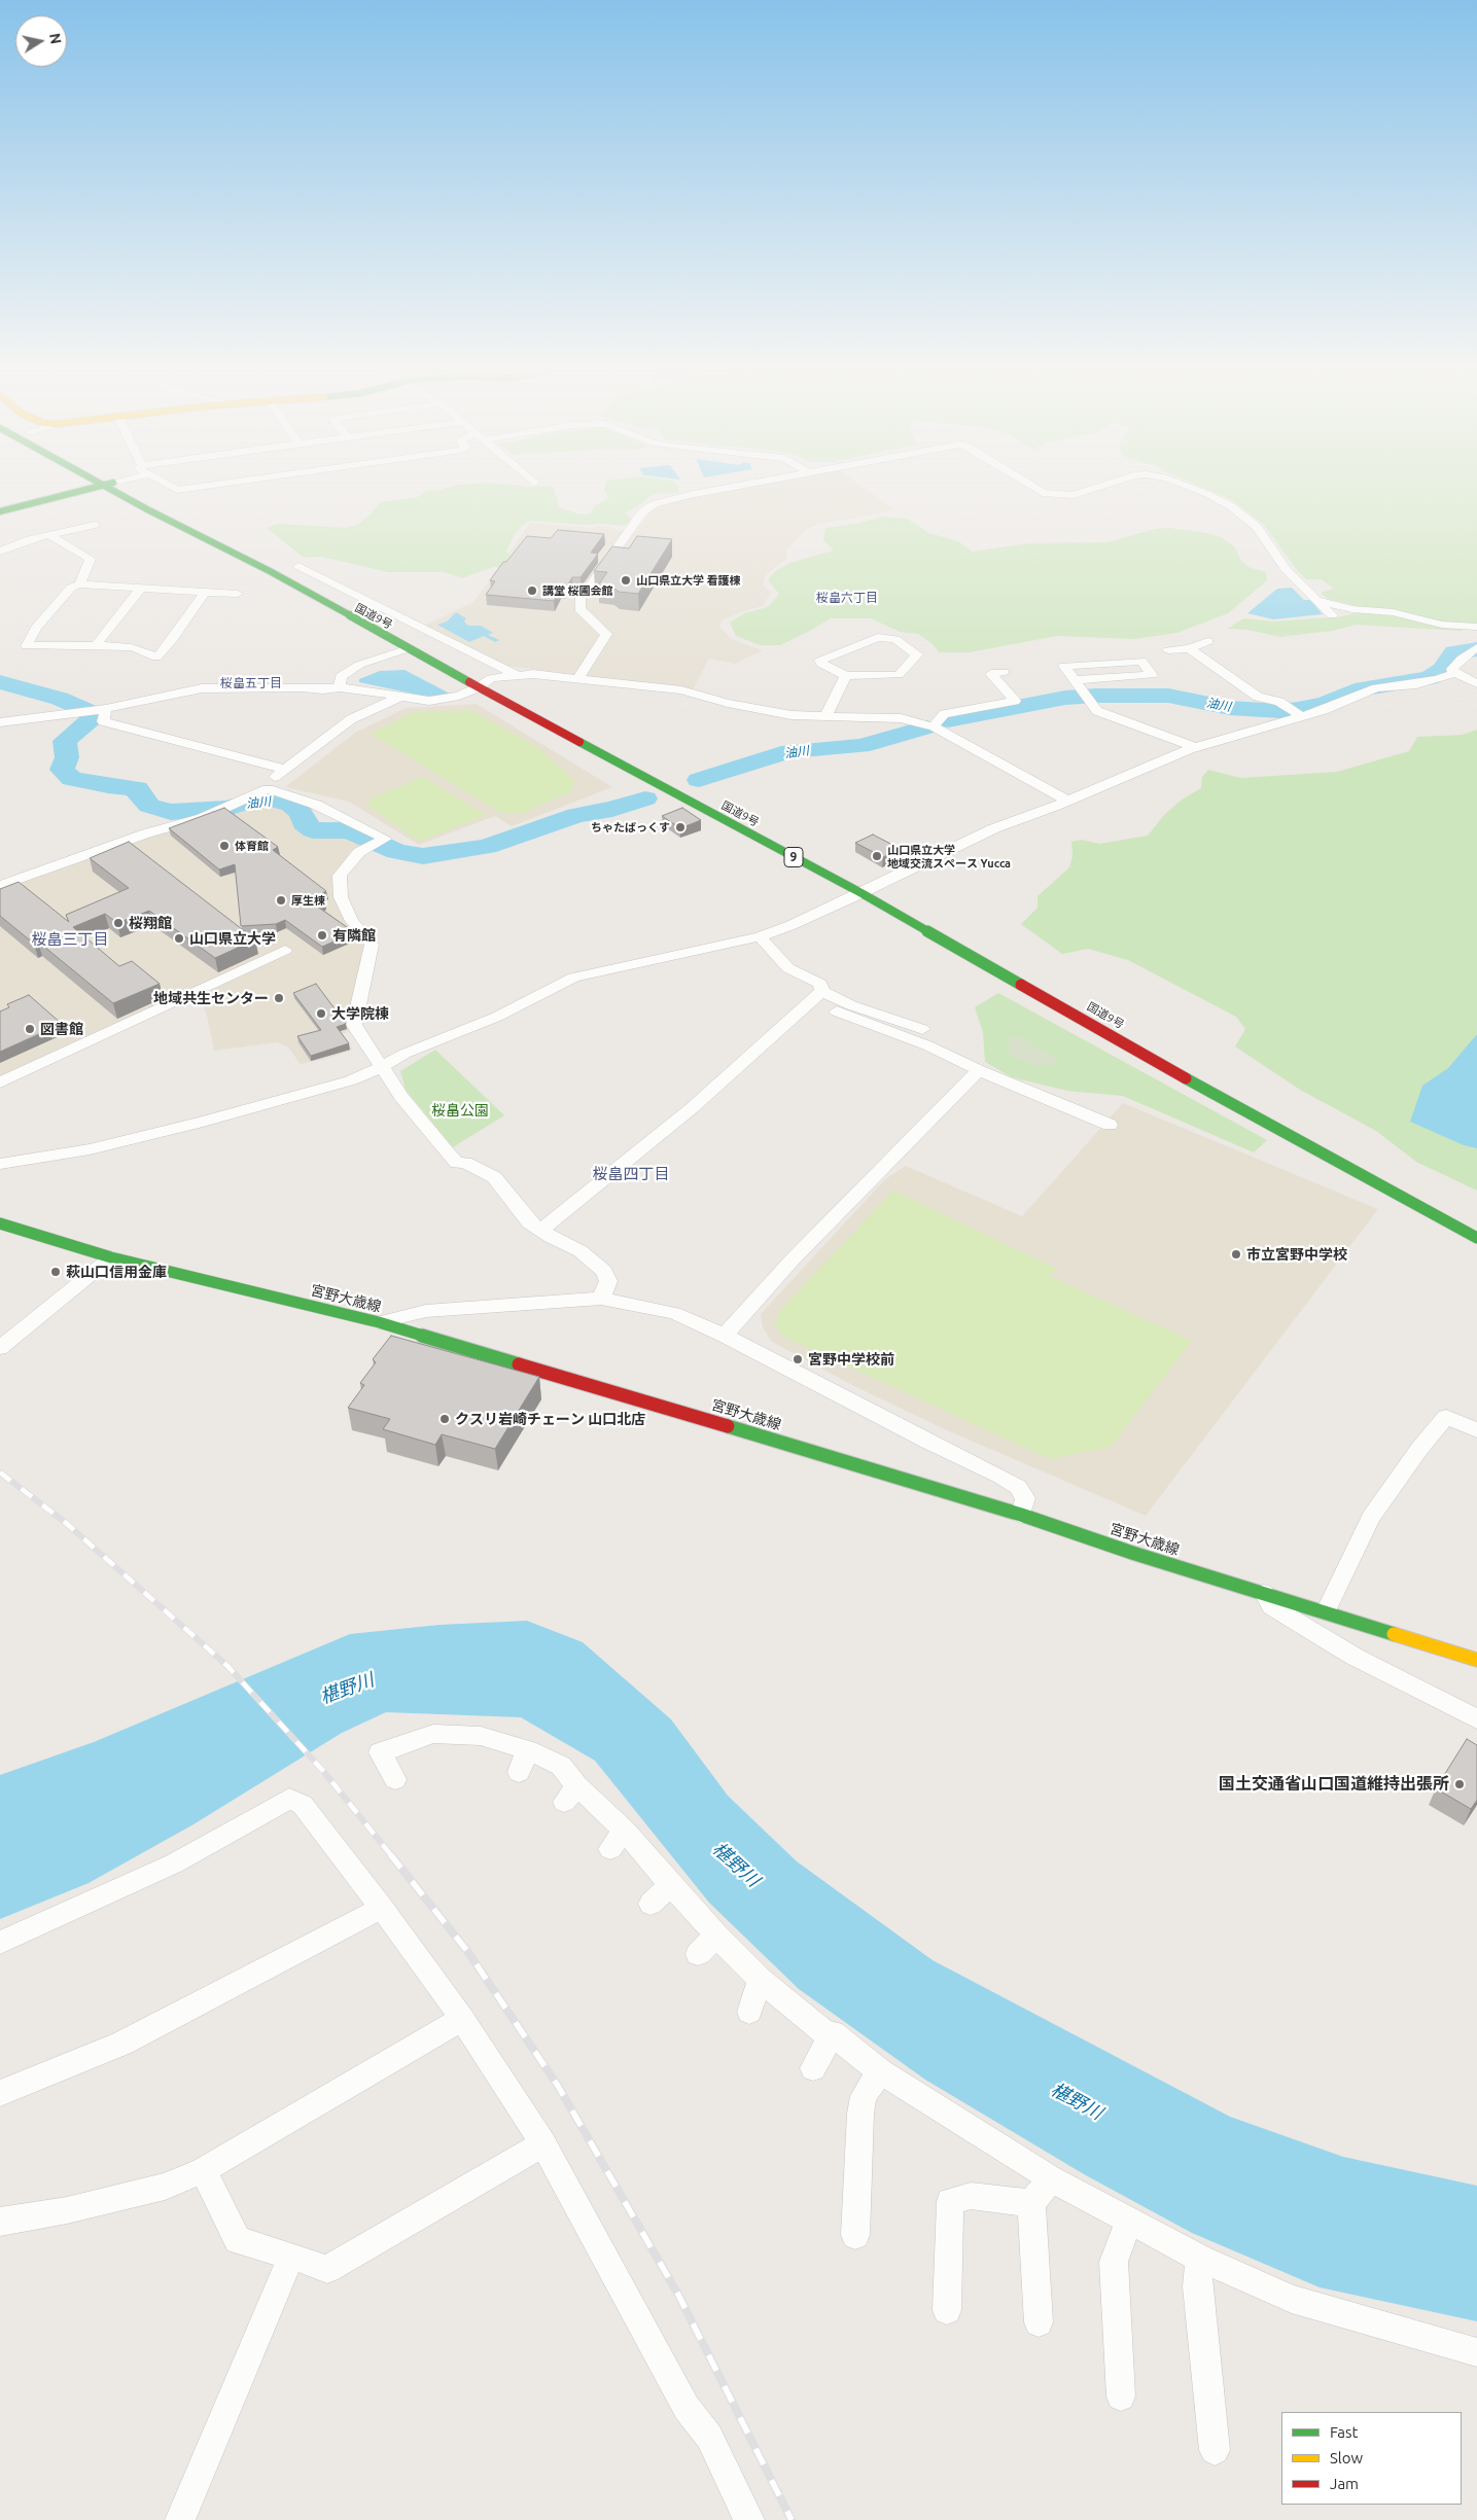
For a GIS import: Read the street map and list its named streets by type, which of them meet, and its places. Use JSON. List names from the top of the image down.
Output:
{
  "streets": {
    "main road": ["国道9号", "9", "宮野大歳線"]
  },
  "districts": [
    "桜畠六丁目",
    "桜畠五丁目",
    "桜畠三丁目",
    "桜畠四丁目"
  ],
  "water": ["油川", "椹野川"],
  "parks": ["桜畠公園"],
  "places": [
    "山口県立大学 看護棟",
    "講堂 桜圃会館",
    "ちゃたばっくす",
    "体育館",
    "山口県立大学 地域交流スペース Yucca",
    "厚生棟",
    "桜翔館",
    "有隣館",
    "山口県立大学",
    "地域共生センター",
    "大学院棟",
    "図書館",
    "市立宮野中学校",
    "萩山口信用金庫",
    "宮野中学校前",
    "クスリ岩崎チェーン 山口北店",
    "国土交通省山口国道維持出張所"
  ],
  "legend": ["Fast", "Slow", "Jam"],
  "north": "right"
}
